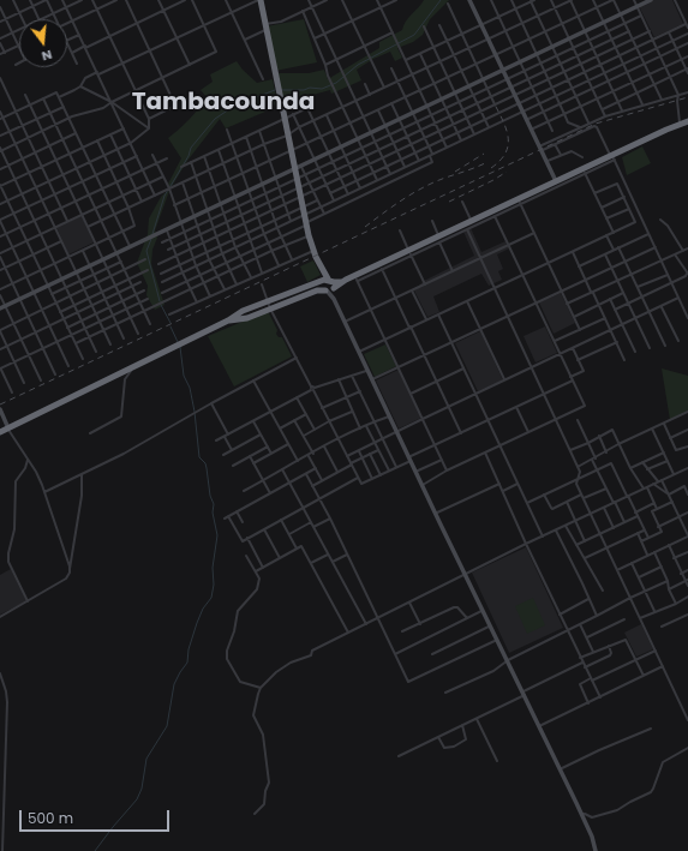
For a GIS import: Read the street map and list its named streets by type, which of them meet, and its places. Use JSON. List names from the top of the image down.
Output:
{
  "districts": ["Tambacounda"],
  "scale_bar": "500 m",
  "north": "bottom"
}
